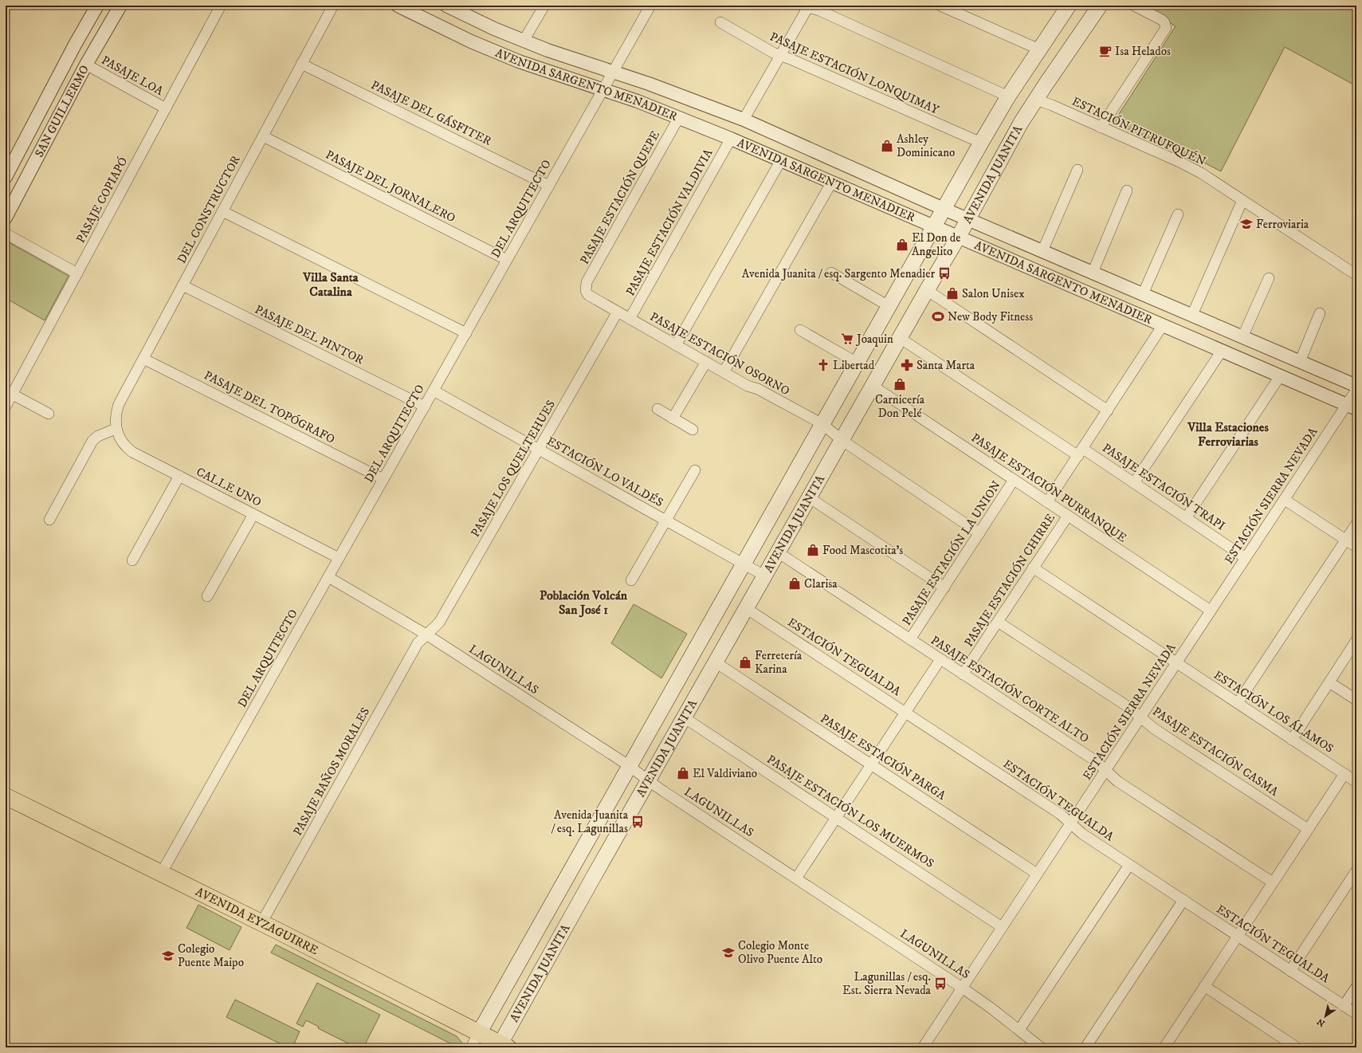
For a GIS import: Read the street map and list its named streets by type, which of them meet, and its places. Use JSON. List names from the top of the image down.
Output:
{
  "streets": {
    "main road": ["AVENIDA JUANITA", "AVENIDA EYZAGUIRRE"],
    "street": [
      "PASAJE ESTACIÓN LONQUIMAY",
      "PASAJE LOA",
      "AVENIDA SARGENTO MENADIER",
      "SAN GUILLERMO",
      "PASAJE DEL GÁSFITER",
      "ESTACIÓN PITRUFQUÉN",
      "PASAJE DEL JORNALERO",
      "PASAJE ESTACIÓN QUEPE",
      "PASAJE COPIAPÓ",
      "DEL ARQUITECTO",
      "DEL CONSTRUCTOR",
      "PASAJE ESTACIÓN VALDIVIA",
      "PASAJE DEL PINTOR",
      "PASAJE ESTACIÓN OSORNO",
      "PASAJE DEL TOPÓGRAFO",
      "PASAJE LOS QUELTEHUES",
      "ESTACIÓN LO VALDÉS",
      "CALLE UNO",
      "PASAJE ESTACIÓN TRAPI",
      "PASAJE ESTACIÓN PURRANQUE",
      "ESTACIÓN SIERRA NEVADA",
      "PASAJE ESTACIÓN LA UNION",
      "PASAJE ESTACIÓN CHIRRE",
      "ESTACIÓN TEGUALDA",
      "LAGUNILLAS",
      "PASAJE ESTACIÓN CORTE ALTO",
      "ESTACIÓN LOS ÁLAMOS",
      "PASAJE ESTACIÓN CASMA",
      "PASAJE ESTACIÓN PARGA",
      "PASAJE BAÑOS MORALES",
      "PASAJE ESTACIÓN LOS MUERMOS"
    ]
  },
  "crossings": [
    ["PASAJE ESTACIÓN LONQUIMAY", "AVENIDA JUANITA"],
    ["PASAJE LOA", "SAN GUILLERMO"],
    ["PASAJE LOA", "PASAJE COPIAPÓ"],
    ["AVENIDA SARGENTO MENADIER", "AVENIDA JUANITA"],
    ["AVENIDA SARGENTO MENADIER", "PASAJE ESTACIÓN QUEPE"],
    ["AVENIDA SARGENTO MENADIER", "DEL ARQUITECTO"],
    ["AVENIDA SARGENTO MENADIER", "PASAJE ESTACIÓN VALDIVIA"],
    ["AVENIDA SARGENTO MENADIER", "ESTACIÓN SIERRA NEVADA"],
    ["PASAJE DEL GÁSFITER", "DEL ARQUITECTO"],
    ["PASAJE DEL GÁSFITER", "DEL CONSTRUCTOR"],
    ["ESTACIÓN PITRUFQUÉN", "AVENIDA JUANITA"],
    ["AVENIDA JUANITA", "PASAJE ESTACIÓN OSORNO"],
    ["AVENIDA JUANITA", "ESTACIÓN LO VALDÉS"],
    ["AVENIDA JUANITA", "PASAJE ESTACIÓN TRAPI"],
    ["AVENIDA JUANITA", "PASAJE ESTACIÓN PURRANQUE"],
    ["AVENIDA JUANITA", "ESTACIÓN TEGUALDA"],
    ["AVENIDA JUANITA", "LAGUNILLAS"],
    ["AVENIDA JUANITA", "PASAJE ESTACIÓN CORTE ALTO"],
    ["AVENIDA JUANITA", "PASAJE ESTACIÓN PARGA"],
    ["AVENIDA JUANITA", "PASAJE ESTACIÓN LOS MUERMOS"],
    ["AVENIDA JUANITA", "AVENIDA EYZAGUIRRE"],
    ["PASAJE DEL JORNALERO", "DEL ARQUITECTO"],
    ["PASAJE DEL JORNALERO", "DEL CONSTRUCTOR"],
    ["PASAJE ESTACIÓN QUEPE", "PASAJE ESTACIÓN OSORNO"],
    ["DEL ARQUITECTO", "PASAJE DEL PINTOR"],
    ["DEL ARQUITECTO", "PASAJE DEL TOPÓGRAFO"],
    ["DEL ARQUITECTO", "ESTACIÓN LO VALDÉS"],
    ["DEL ARQUITECTO", "CALLE UNO"],
    ["DEL ARQUITECTO", "LAGUNILLAS"],
    ["DEL ARQUITECTO", "AVENIDA EYZAGUIRRE"],
    ["DEL CONSTRUCTOR", "PASAJE DEL PINTOR"],
    ["DEL CONSTRUCTOR", "PASAJE DEL TOPÓGRAFO"],
    ["DEL CONSTRUCTOR", "CALLE UNO"],
    ["PASAJE ESTACIÓN VALDIVIA", "PASAJE ESTACIÓN OSORNO"],
    ["PASAJE ESTACIÓN OSORNO", "PASAJE LOS QUELTEHUES"],
    ["PASAJE ESTACIÓN OSORNO", "PASAJE ESTACIÓN LA UNION"],
    ["PASAJE LOS QUELTEHUES", "ESTACIÓN LO VALDÉS"],
    ["PASAJE LOS QUELTEHUES", "LAGUNILLAS"],
    ["PASAJE LOS QUELTEHUES", "PASAJE BAÑOS MORALES"],
    ["PASAJE ESTACIÓN TRAPI", "ESTACIÓN SIERRA NEVADA"],
    ["PASAJE ESTACIÓN PURRANQUE", "ESTACIÓN SIERRA NEVADA"],
    ["PASAJE ESTACIÓN PURRANQUE", "PASAJE ESTACIÓN LA UNION"],
    ["PASAJE ESTACIÓN PURRANQUE", "PASAJE ESTACIÓN CHIRRE"],
    ["ESTACIÓN SIERRA NEVADA", "ESTACIÓN TEGUALDA"],
    ["ESTACIÓN SIERRA NEVADA", "LAGUNILLAS"],
    ["ESTACIÓN SIERRA NEVADA", "PASAJE ESTACIÓN CORTE ALTO"],
    ["ESTACIÓN SIERRA NEVADA", "ESTACIÓN LOS ÁLAMOS"],
    ["ESTACIÓN SIERRA NEVADA", "PASAJE ESTACIÓN CASMA"],
    ["ESTACIÓN SIERRA NEVADA", "PASAJE ESTACIÓN PARGA"],
    ["ESTACIÓN SIERRA NEVADA", "PASAJE ESTACIÓN LOS MUERMOS"],
    ["PASAJE ESTACIÓN LA UNION", "PASAJE ESTACIÓN CORTE ALTO"],
    ["PASAJE ESTACIÓN CHIRRE", "PASAJE ESTACIÓN CORTE ALTO"],
    ["PASAJE ESTACIÓN CHIRRE", "ESTACIÓN LOS ÁLAMOS"],
    ["PASAJE ESTACIÓN CHIRRE", "PASAJE ESTACIÓN CASMA"],
    ["LAGUNILLAS", "PASAJE BAÑOS MORALES"],
    ["PASAJE BAÑOS MORALES", "AVENIDA EYZAGUIRRE"]
  ],
  "districts": ["Villa Santa Catalina", "Villa Estaciones Ferroviarias", "Población Volcán San José 1"],
  "places": {
    "cafe": ["Isa Helados"],
    "shop": [
      "Ashley Dominicano",
      "El Don de Angelito",
      "Salon Unisex",
      "Carnicería Don Pelé",
      "Food Mascotita's",
      "Clarisa",
      "Ferretería Karina",
      "El Valdiviano"
    ],
    "school or university": ["Ferroviaria", "Colegio Monte Olivo Puente Alto", "Colegio Puente Maipo"],
    "bus stop": ["Avenida Juanita / esq. Sargento Menadier", "Avenida Juanita / esq. Lagunillas", "Lagunillas / esq. Est. Sierra Nevada"],
    "sports": ["New Body Fitness"],
    "supermarket": ["Joaquin"],
    "church": ["Libertad"],
    "pharmacy": ["Santa Marta"]
  },
  "north": "bottom left"
}
